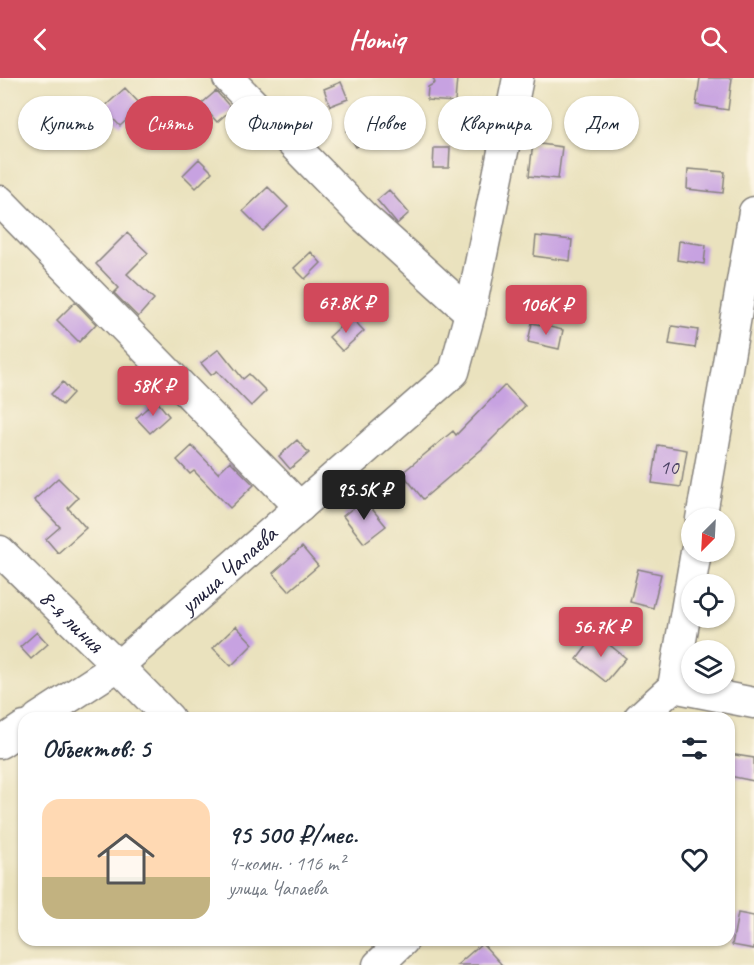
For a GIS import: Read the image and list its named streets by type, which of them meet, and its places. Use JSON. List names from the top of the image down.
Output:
{
  "streets": {
    "street": ["улица Чапаева", "8-я линия"]
  },
  "crossings": [
    ["улица Чапаева", "8-я линия"]
  ],
  "house_numbers": ["10"],
  "north": "bottom left",
  "page": {
    "header": "Homiq",
    "chip": [
      "Купить",
      "Снять",
      "Фильтры",
      "Новое",
      "Квартира",
      "Дом"
    ],
    "price": [
      "67.8K ₽",
      "106K ₽",
      "58K ₽",
      "95.5K ₽",
      "56.7K ₽"
    ],
    "heading": "Объектов: 5",
    "list": [
      {
        "name": "95 500 ₽/мес.",
        "note": "4-комн. · 116 m² · улица Чапаева"
      }
    ]
  }
}
